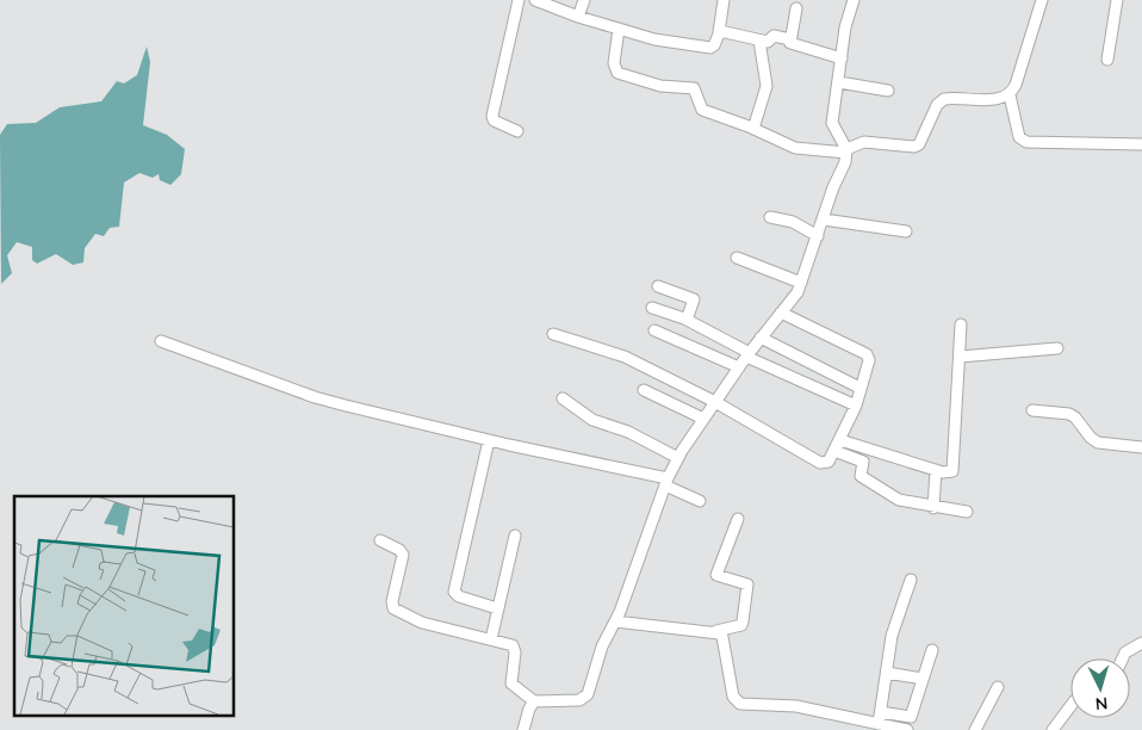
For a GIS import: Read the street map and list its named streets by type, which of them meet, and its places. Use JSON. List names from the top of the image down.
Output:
{
  "north": "bottom"
}
